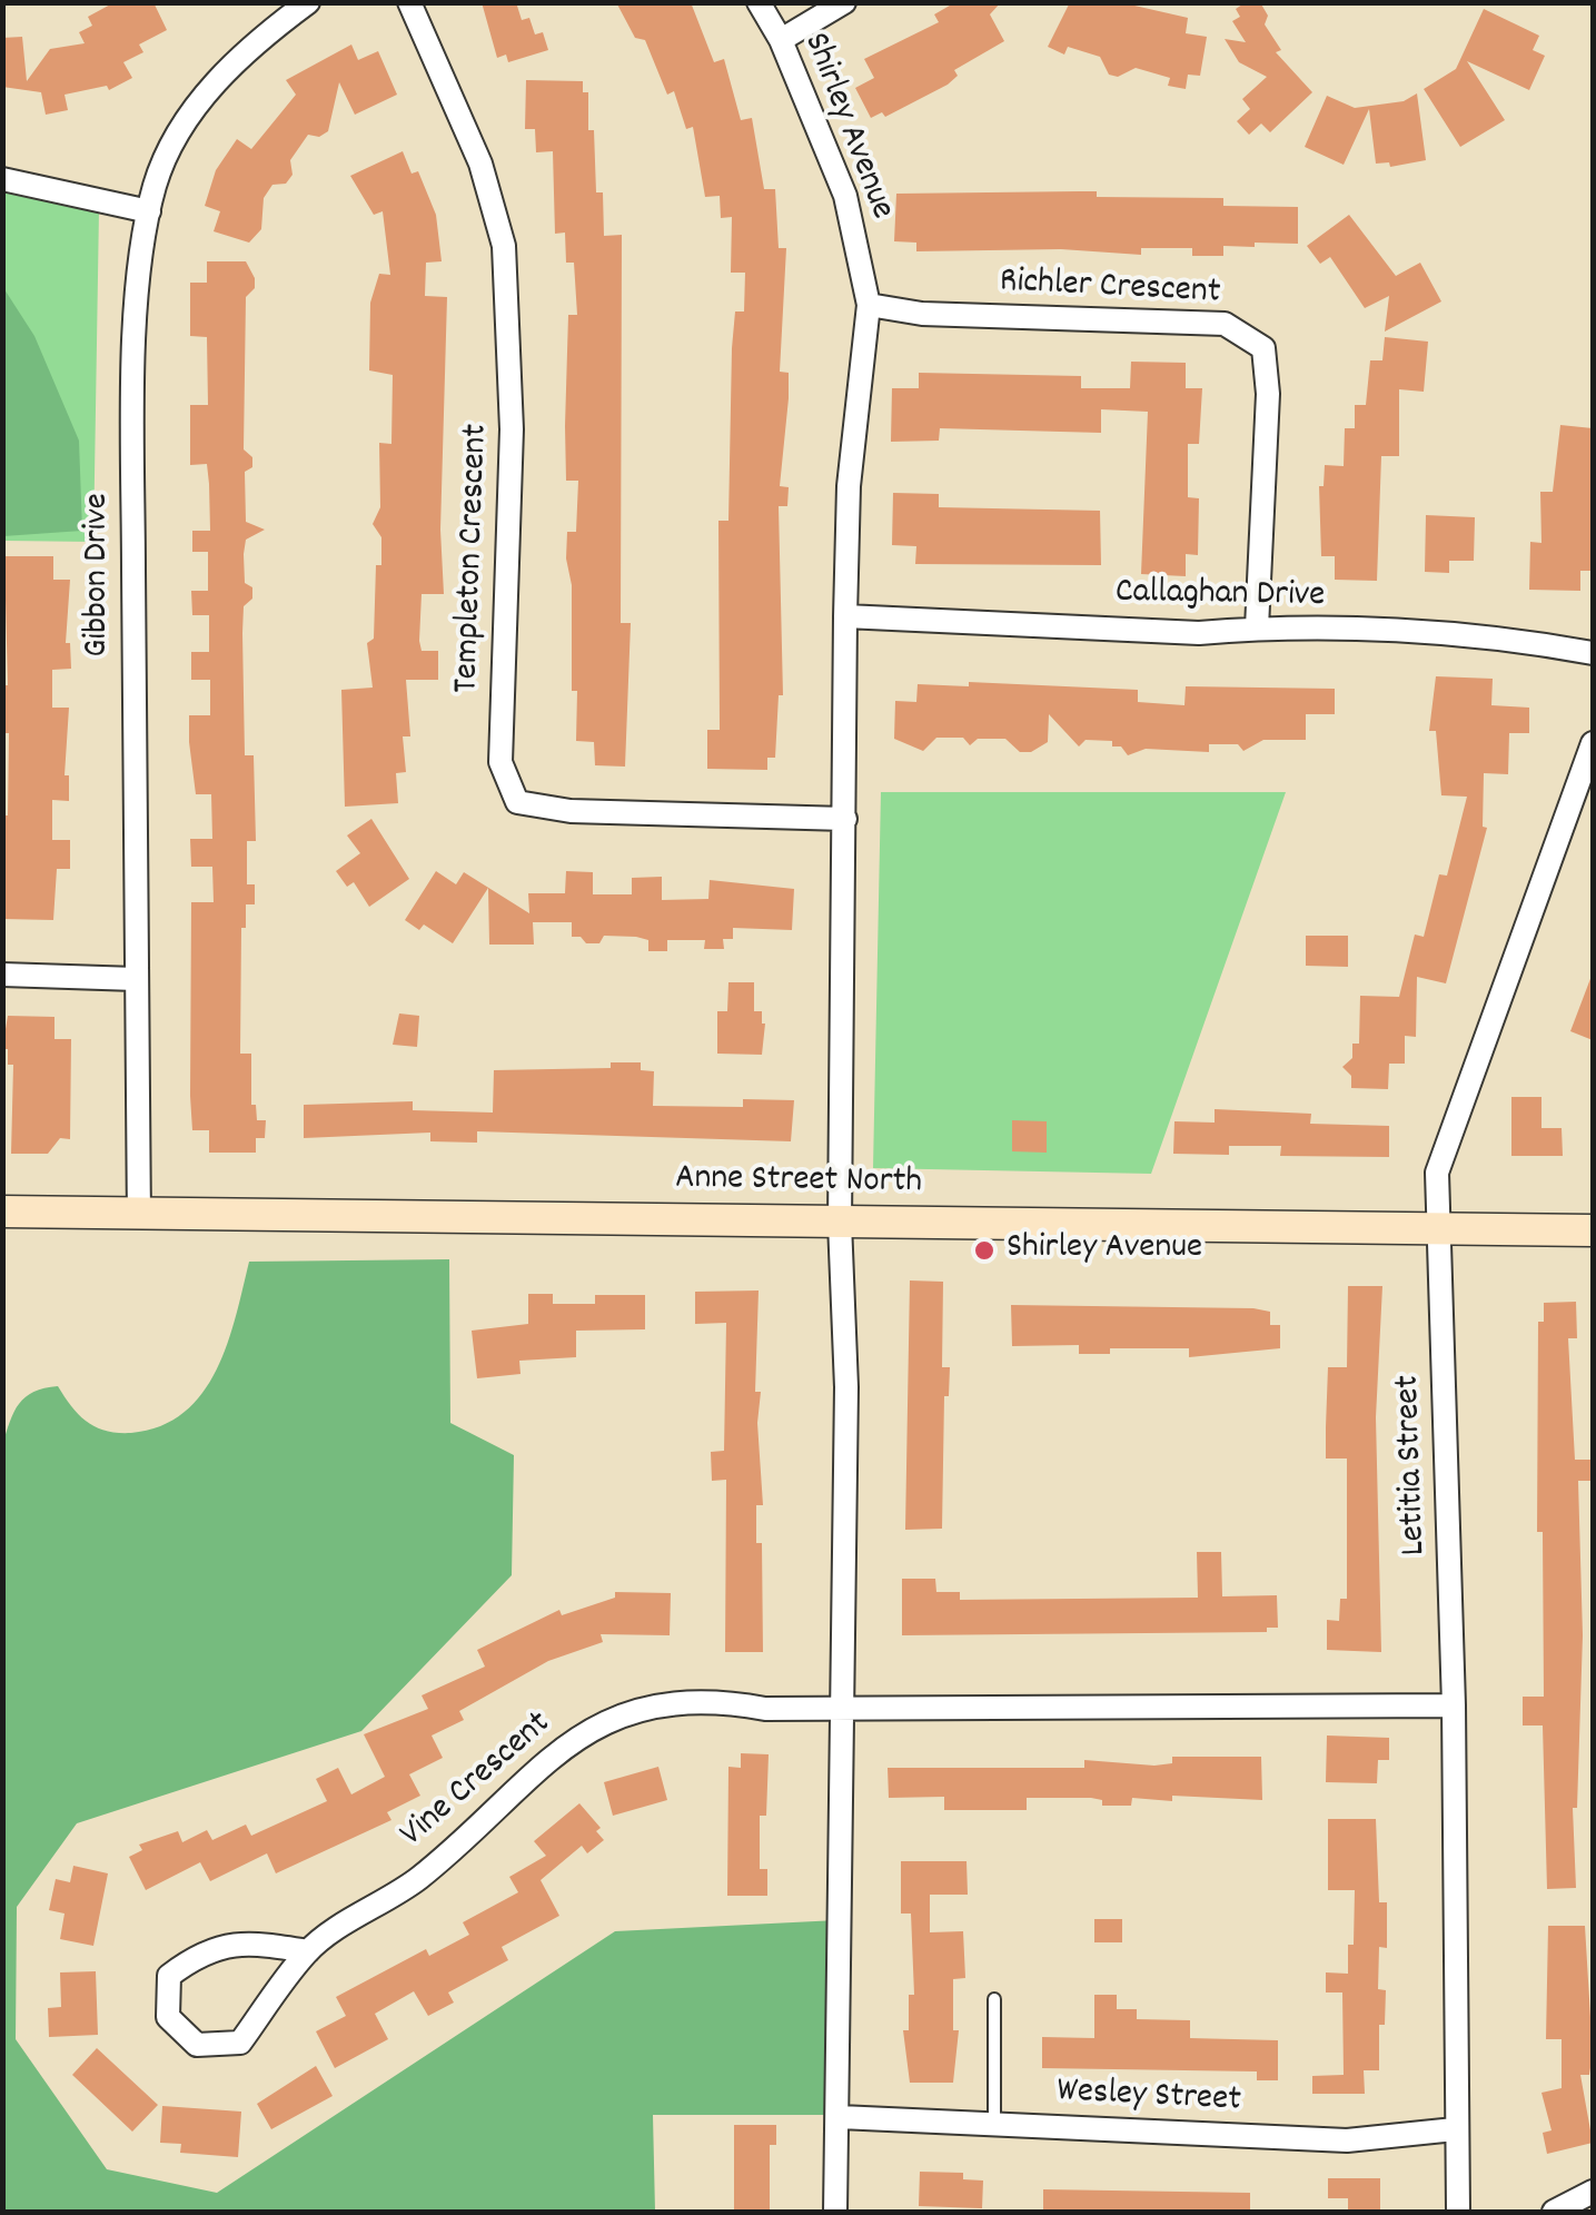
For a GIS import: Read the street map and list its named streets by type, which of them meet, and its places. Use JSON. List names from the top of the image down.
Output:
{
  "streets": {
    "street": [
      "Shirley Avenue",
      "Richler Crescent",
      "Templeton Crescent",
      "Gibbon Drive",
      "Callaghan Drive",
      "Anne Street North",
      "Letitia Street",
      "Vine Crescent",
      "Wesley Street"
    ]
  },
  "crossings": [
    ["Shirley Avenue", "Richler Crescent"],
    ["Shirley Avenue", "Templeton Crescent"],
    ["Shirley Avenue", "Callaghan Drive"],
    ["Shirley Avenue", "Anne Street North"],
    ["Shirley Avenue", "Vine Crescent"],
    ["Shirley Avenue", "Wesley Street"],
    ["Richler Crescent", "Callaghan Drive"],
    ["Gibbon Drive", "Anne Street North"],
    ["Anne Street North", "Letitia Street"],
    ["Letitia Street", "Vine Crescent"],
    ["Letitia Street", "Wesley Street"]
  ],
  "places": ["Shirley Avenue"]
}
